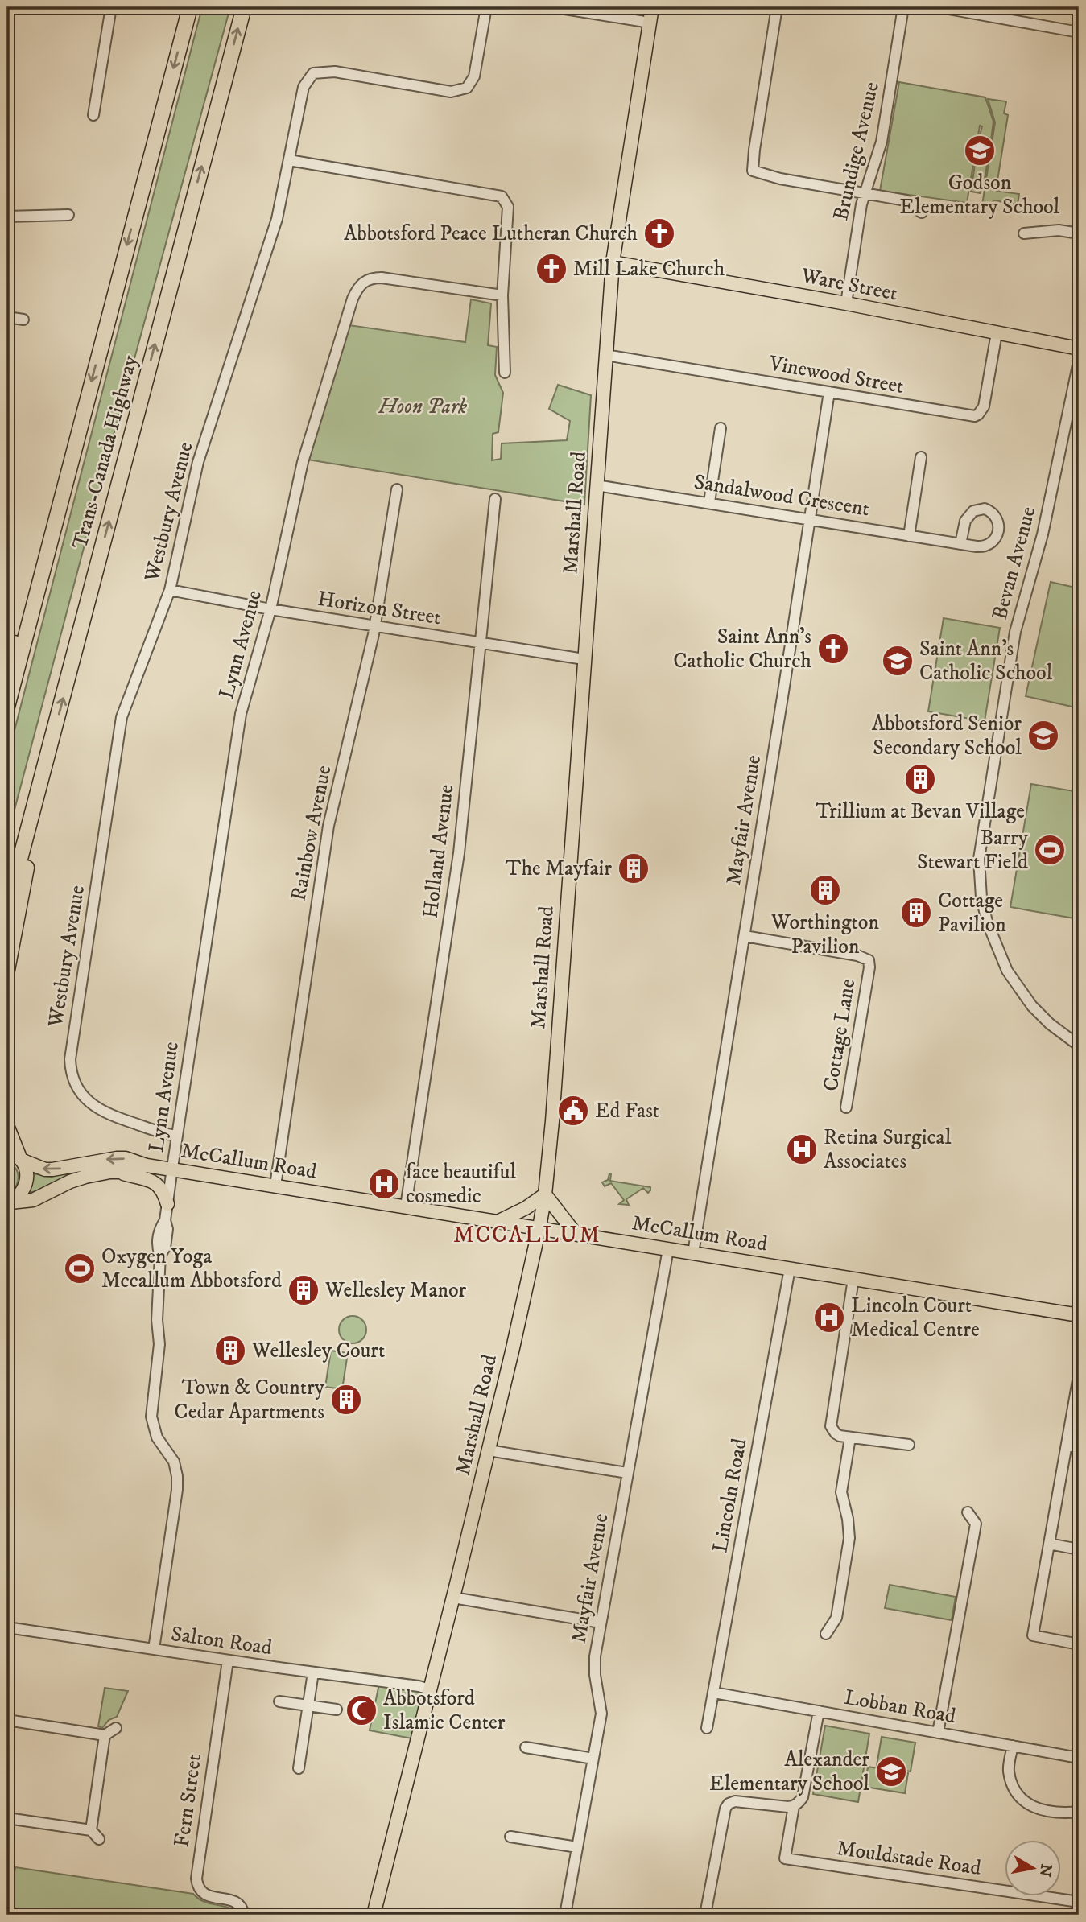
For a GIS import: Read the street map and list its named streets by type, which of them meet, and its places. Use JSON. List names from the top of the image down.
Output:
{
  "streets": {
    "highway": ["Trans-Canada Highway"],
    "main road": ["Ware Street", "Marshall Road", "McCallum Road"],
    "street": [
      "Brundige Avenue",
      "Vinewood Street",
      "Sandalwood Crescent",
      "Westbury Avenue",
      "Bevan Avenue",
      "Horizon Street",
      "Lynn Avenue",
      "Mayfair Avenue",
      "Rainbow Avenue",
      "Holland Avenue",
      "Cottage Lane",
      "Lincoln Road",
      "Salton Road",
      "Lobban Road",
      "Fern Street",
      "Mouldstade Road"
    ]
  },
  "crossings": [
    ["Brundige Avenue", "Ware Street"],
    ["Ware Street", "Vinewood Street"],
    ["Ware Street", "Marshall Road"],
    ["Vinewood Street", "Marshall Road"],
    ["Vinewood Street", "Mayfair Avenue"],
    ["Sandalwood Crescent", "Marshall Road"],
    ["Sandalwood Crescent", "Mayfair Avenue"],
    ["Westbury Avenue", "Horizon Street"],
    ["Westbury Avenue", "Lynn Avenue"],
    ["Marshall Road", "Horizon Street"],
    ["Marshall Road", "McCallum Road"],
    ["Marshall Road", "Salton Road"],
    ["Horizon Street", "Lynn Avenue"],
    ["Horizon Street", "Rainbow Avenue"],
    ["Horizon Street", "Holland Avenue"],
    ["Lynn Avenue", "McCallum Road"],
    ["Lynn Avenue", "Salton Road"],
    ["Mayfair Avenue", "Cottage Lane"],
    ["Mayfair Avenue", "McCallum Road"],
    ["Rainbow Avenue", "McCallum Road"],
    ["Holland Avenue", "McCallum Road"],
    ["McCallum Road", "Lincoln Road"],
    ["Lincoln Road", "Lobban Road"],
    ["Salton Road", "Fern Street"]
  ],
  "districts": ["MCCALLUM"],
  "parks": ["Hoon Park"],
  "places": {
    "school or university": [
      "Godson Elementary School",
      "Saint Ann's Catholic School",
      "Abbotsford Senior Secondary School",
      "Alexander Elementary School"
    ],
    "church": ["Abbotsford Peace Lutheran Church", "Mill Lake Church", "Saint Ann's Catholic Church"],
    "building": [
      "Trillium at Bevan Village",
      "The Mayfair",
      "Worthington Pavilion",
      "Cottage Pavilion",
      "Wellesley Manor",
      "Wellesley Court",
      "Town & Country Cedar Apartments"
    ],
    "sports": ["Barry Stewart Field", "Oxygen Yoga Mccallum Abbotsford"],
    "public building": ["Ed Fast"],
    "hospital": ["Retina Surgical Associates", "face beautiful cosmedic", "Lincoln Court Medical Centre"],
    "mosque": ["Abbotsford Islamic Center"]
  },
  "north": "right"
}
